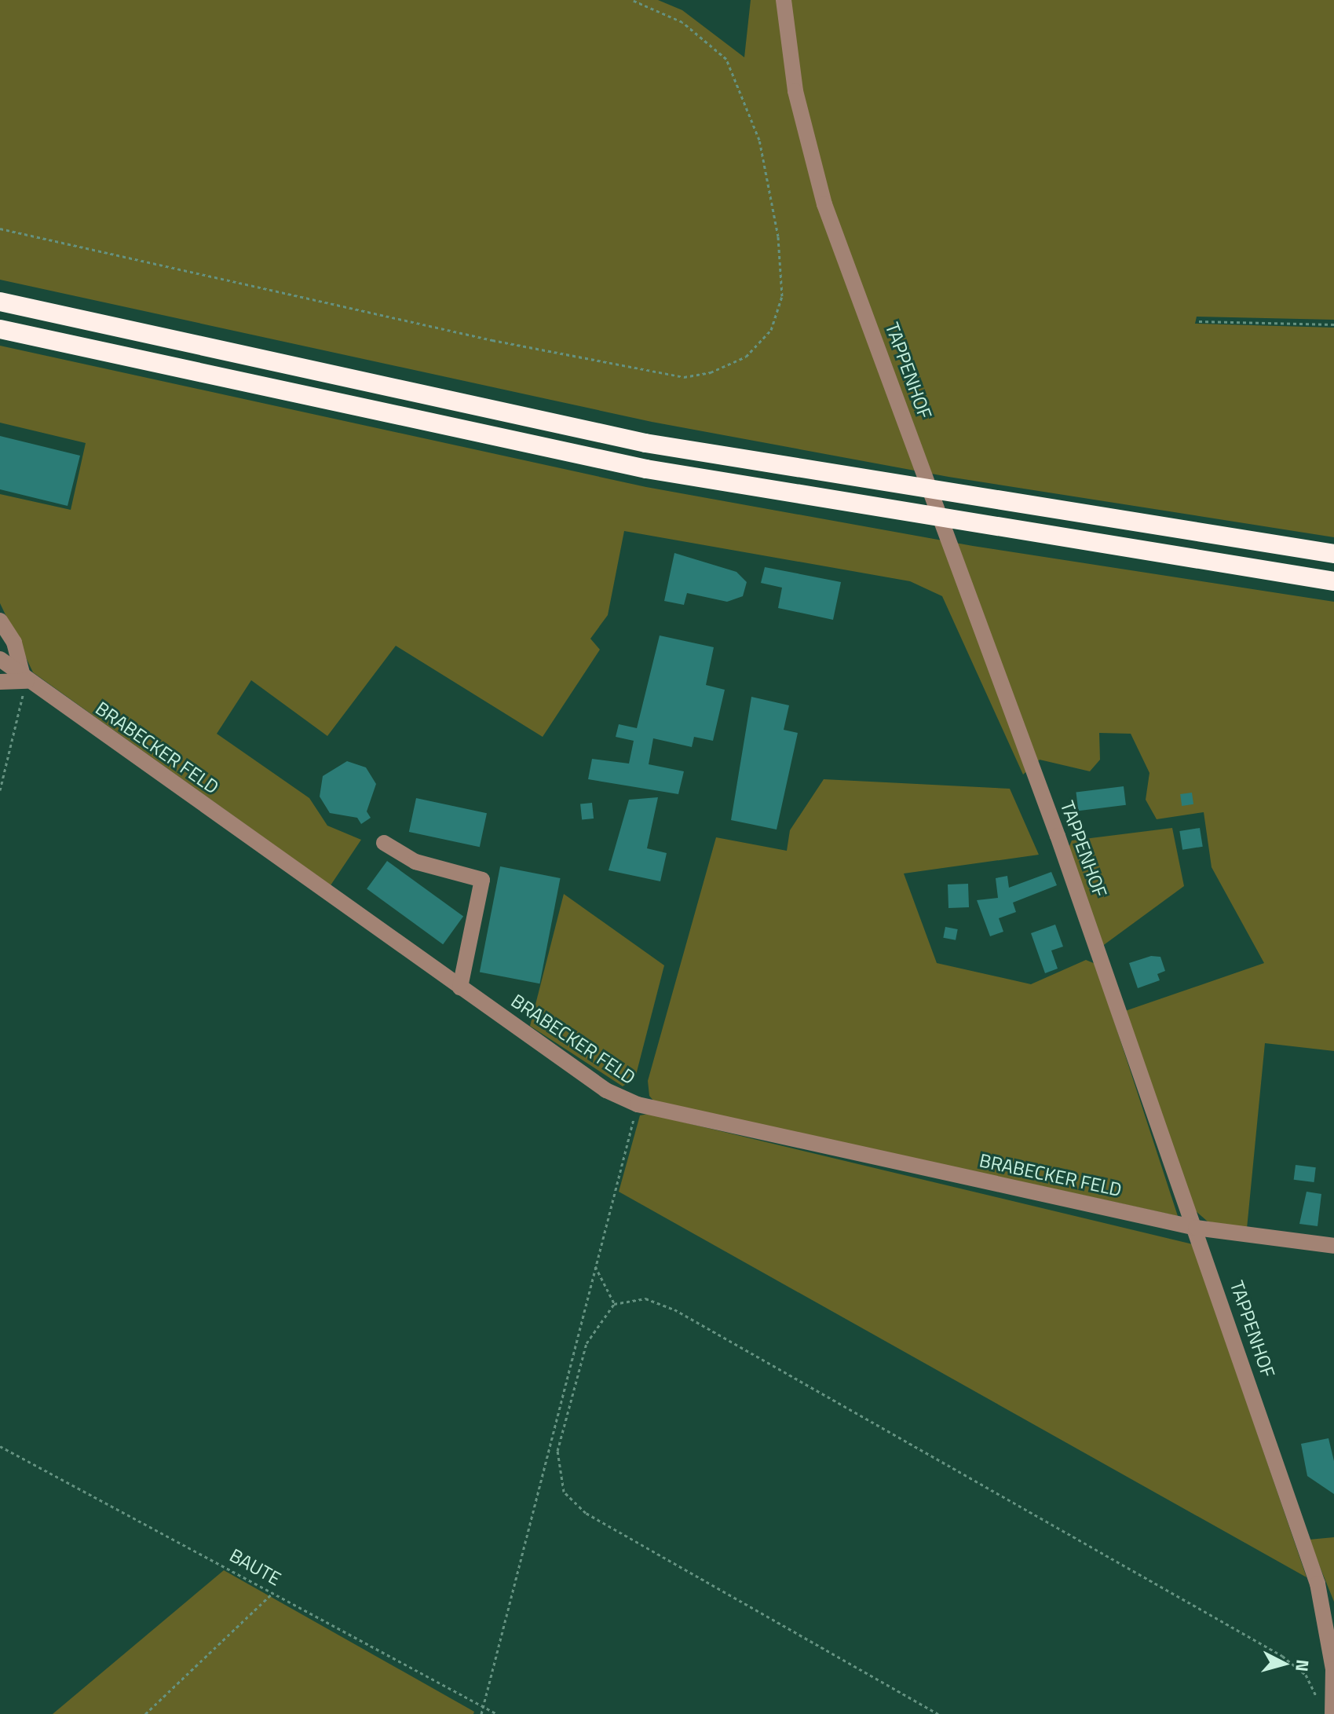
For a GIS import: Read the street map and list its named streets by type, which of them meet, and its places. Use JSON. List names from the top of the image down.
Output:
{
  "streets": {
    "street": ["TAPPENHOF", "BRABECKER FELD"],
    "path": ["BAUTE"]
  },
  "crossings": [
    ["TAPPENHOF", "BRABECKER FELD"]
  ],
  "north": "right"
}
